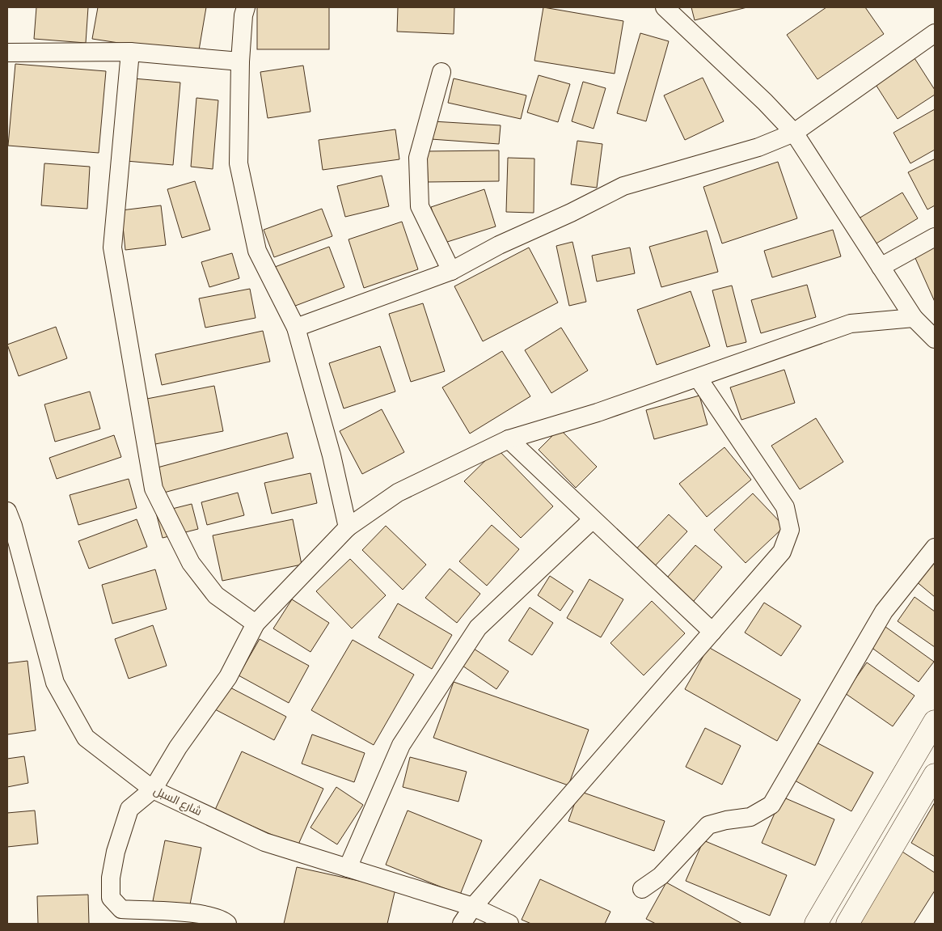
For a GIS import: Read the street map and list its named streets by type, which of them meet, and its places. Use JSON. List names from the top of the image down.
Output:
{
  "streets": {
    "street": ["شارع السبل"]
  }
}
